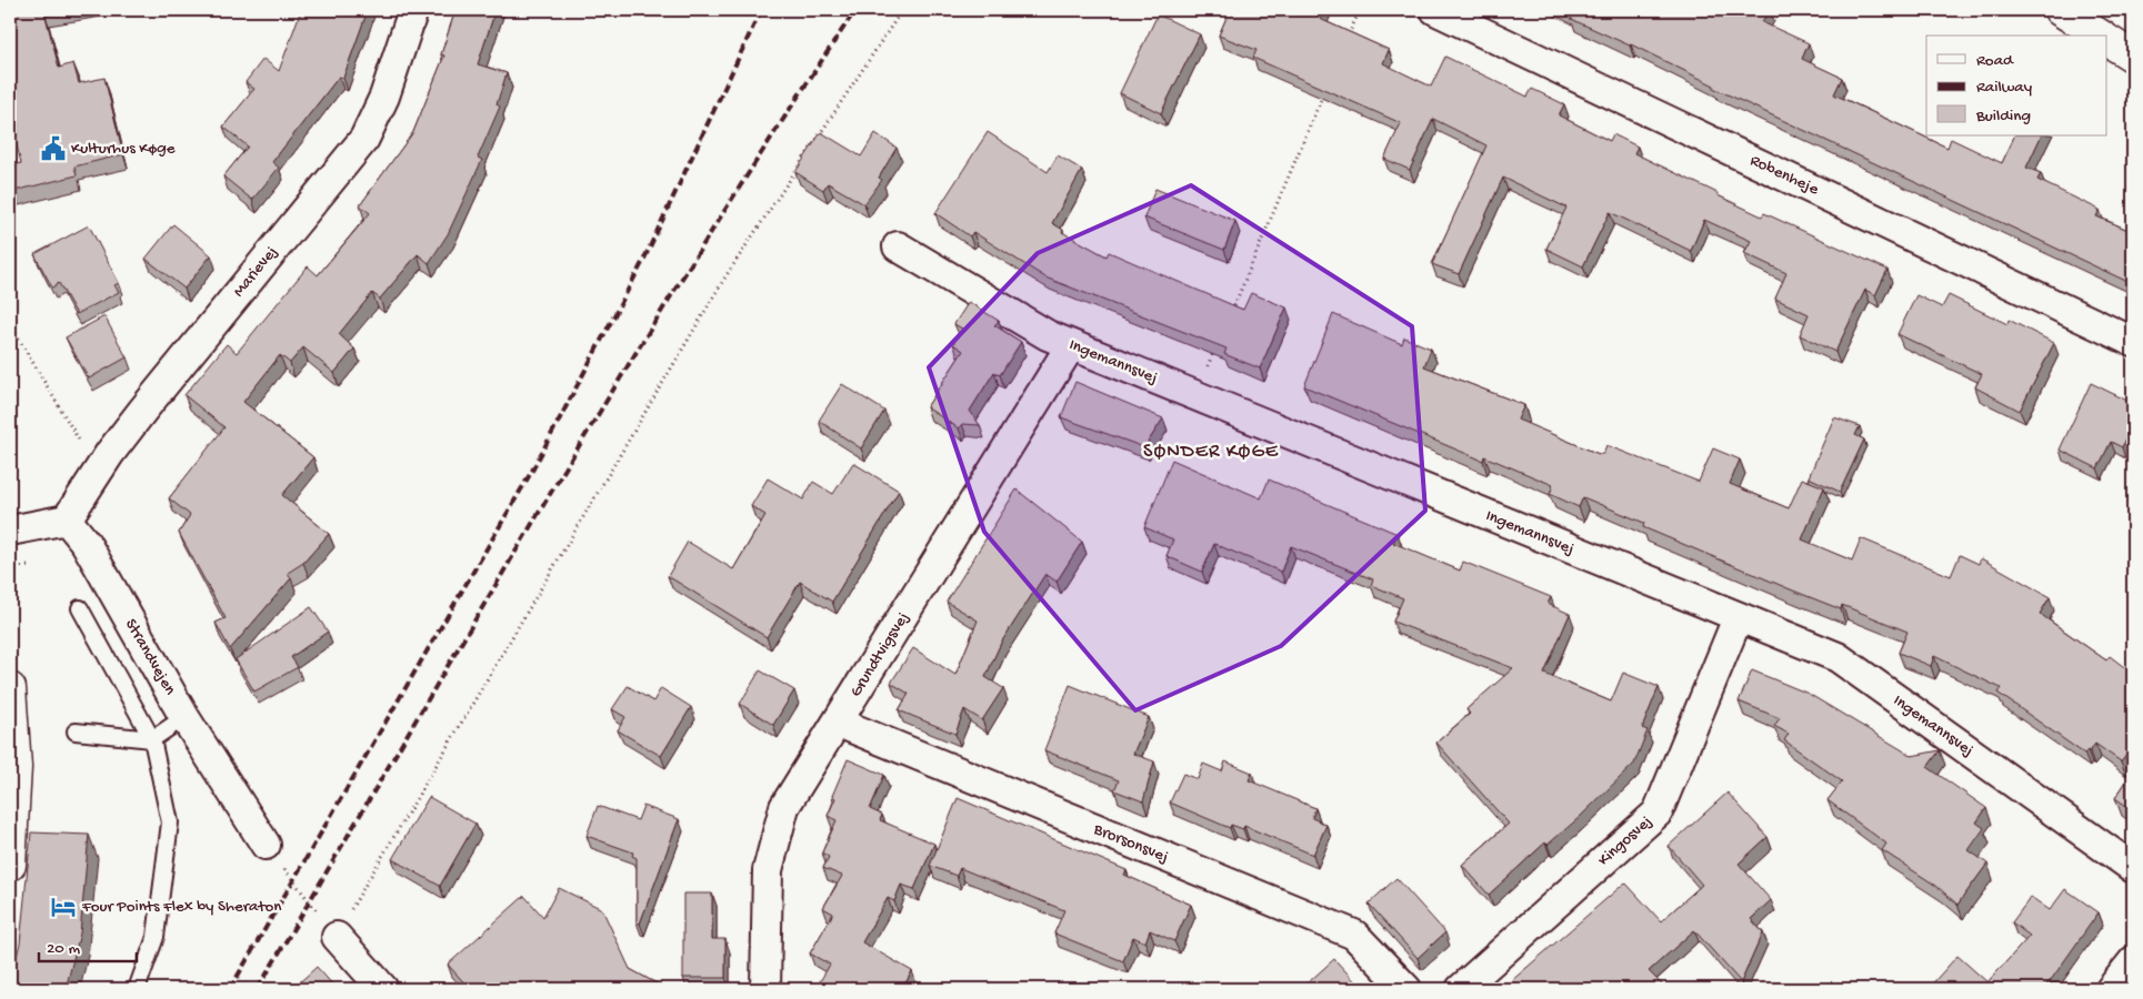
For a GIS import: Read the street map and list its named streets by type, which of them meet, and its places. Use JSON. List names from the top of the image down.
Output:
{
  "streets": {
    "street": [
      "Robenheje",
      "Marievej",
      "Ingemannsvej",
      "Grundtvigsvej",
      "Strandvejen",
      "Kingosvej",
      "Brorsonsvej"
    ]
  },
  "crossings": [
    ["Marievej", "Strandvejen"],
    ["Ingemannsvej", "Grundtvigsvej"],
    ["Ingemannsvej", "Kingosvej"],
    ["Grundtvigsvej", "Brorsonsvej"]
  ],
  "districts": ["SØNDER KØGE"],
  "places": {
    "public building": ["Kulturhus Køge"],
    "hotel": ["Four Points Flex by Sheraton"]
  },
  "legend": ["Road", "Railway", "Building"],
  "scale_bar": "20 m"
}
